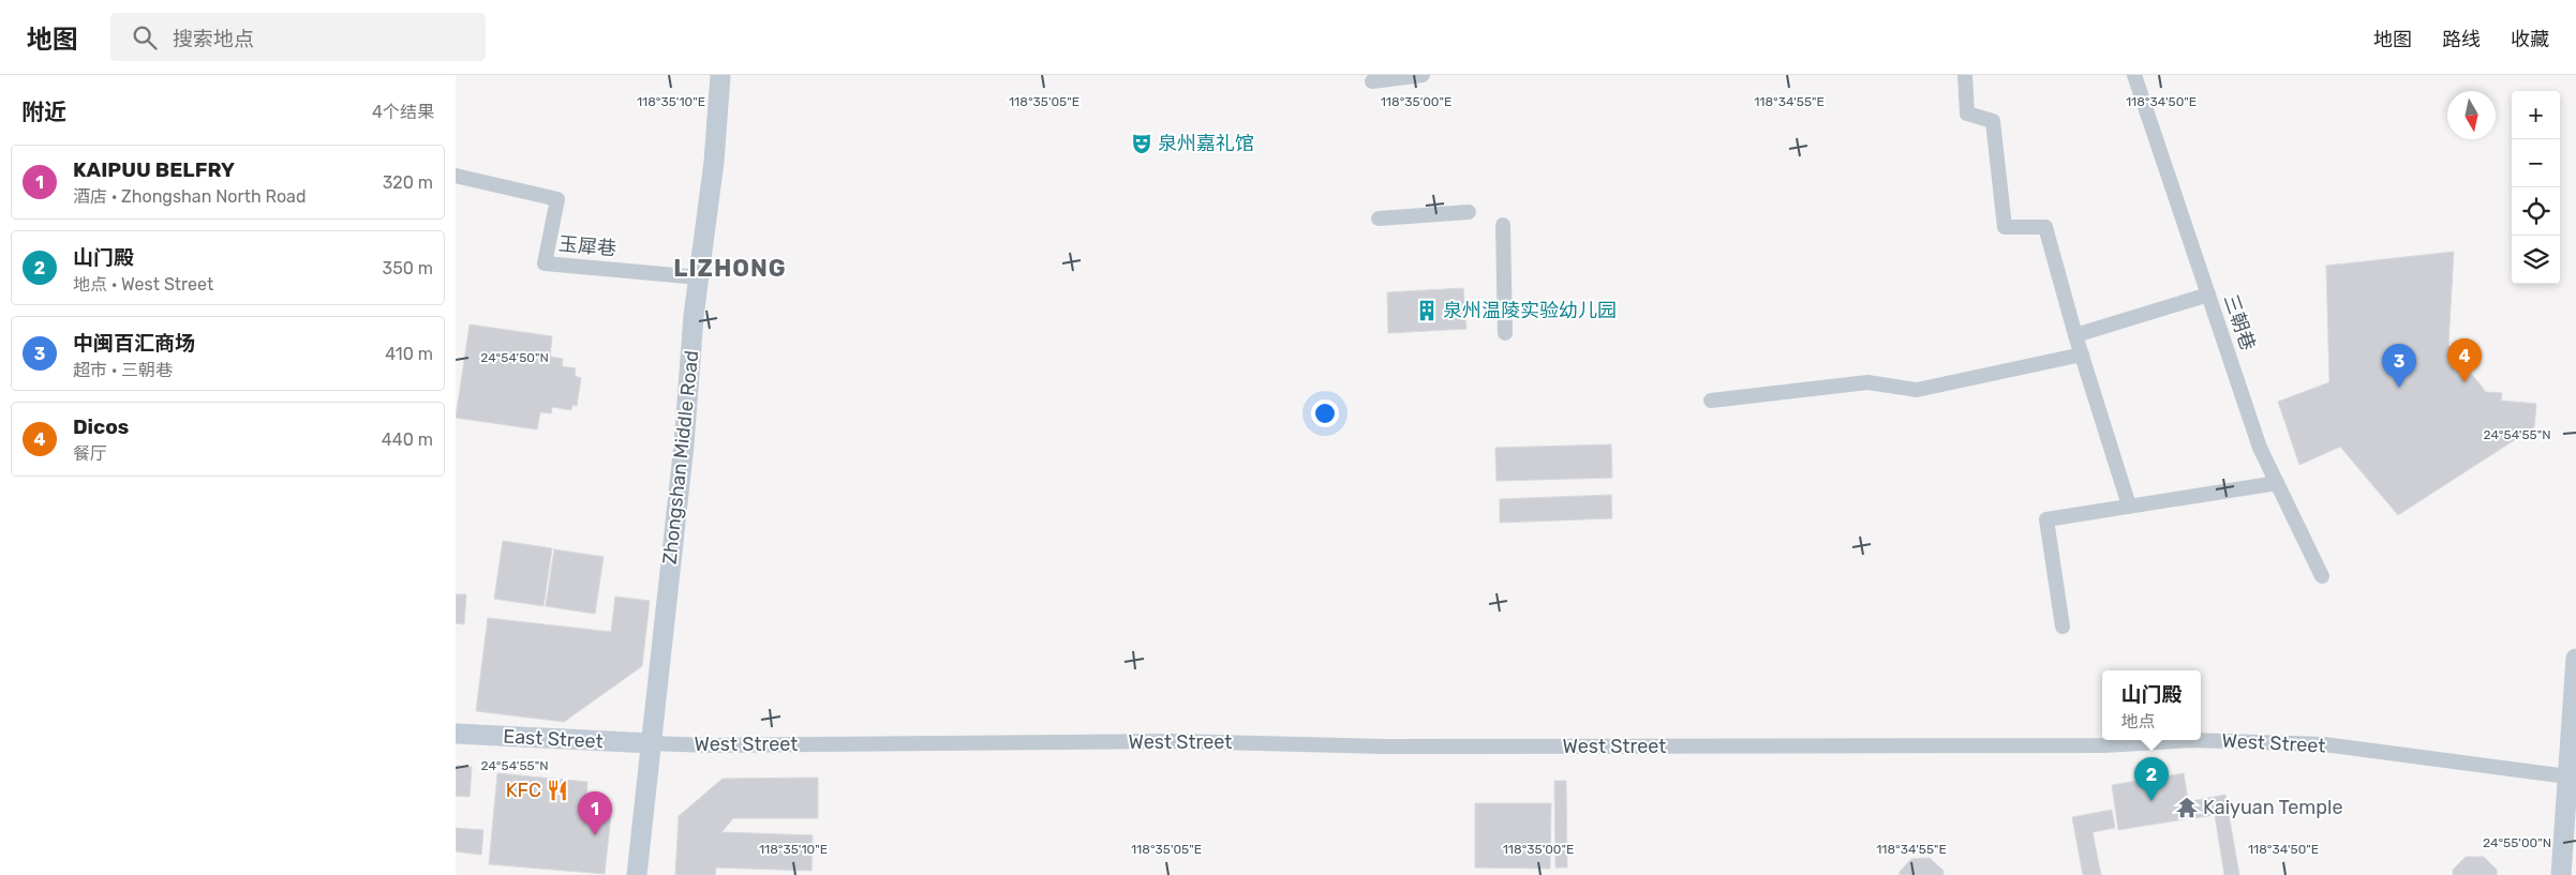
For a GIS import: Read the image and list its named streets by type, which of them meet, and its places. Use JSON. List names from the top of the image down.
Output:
{
  "streets": {
    "street": [
      "玉犀巷",
      "三朝巷",
      "Zhongshan Middle Road",
      "East Street",
      "West Street"
    ]
  },
  "crossings": [
    ["玉犀巷", "Zhongshan Middle Road"],
    ["Zhongshan Middle Road", "East Street"],
    ["Zhongshan Middle Road", "West Street"],
    ["East Street", "West Street"]
  ],
  "districts": ["LIZHONG"],
  "places": {
    "theatre": ["泉州嘉礼馆"],
    "building": ["泉州温陵实验幼儿园"],
    "restaurant": ["KFC"],
    "temple": ["Kaiyuan Temple"]
  },
  "north": "bottom",
  "page": {
    "header": "地图",
    "search": "搜索地点",
    "nav": ["地图", "路线", "收藏"],
    "heading": ["附近", "4个结果"],
    "map_buttons": ["+", "−"],
    "list": [
      {
        "mark": "1",
        "name": "KAIPUU BELFRY",
        "note": "酒店 · Zhongshan North Road",
        "value": "320 m"
      },
      {
        "mark": "2",
        "name": "山门殿",
        "note": "地点 · West Street",
        "value": "350 m"
      },
      {
        "mark": "3",
        "name": "中闽百汇商场",
        "note": "超市 · 三朝巷",
        "value": "410 m"
      },
      {
        "mark": "4",
        "name": "Dicos",
        "note": "餐厅",
        "value": "440 m"
      }
    ],
    "pins": [
      "4",
      "3",
      "2",
      "1"
    ],
    "popup": ["山门殿", "地点"]
  },
  "coordinates": [
    "118°35'10\"E",
    "118°35'05\"E",
    "118°35'00\"E",
    "118°34'55\"E",
    "118°34'50\"E",
    "24°54'50\"N",
    "24°54'55\"N",
    "24°55'00\"N"
  ]
}
